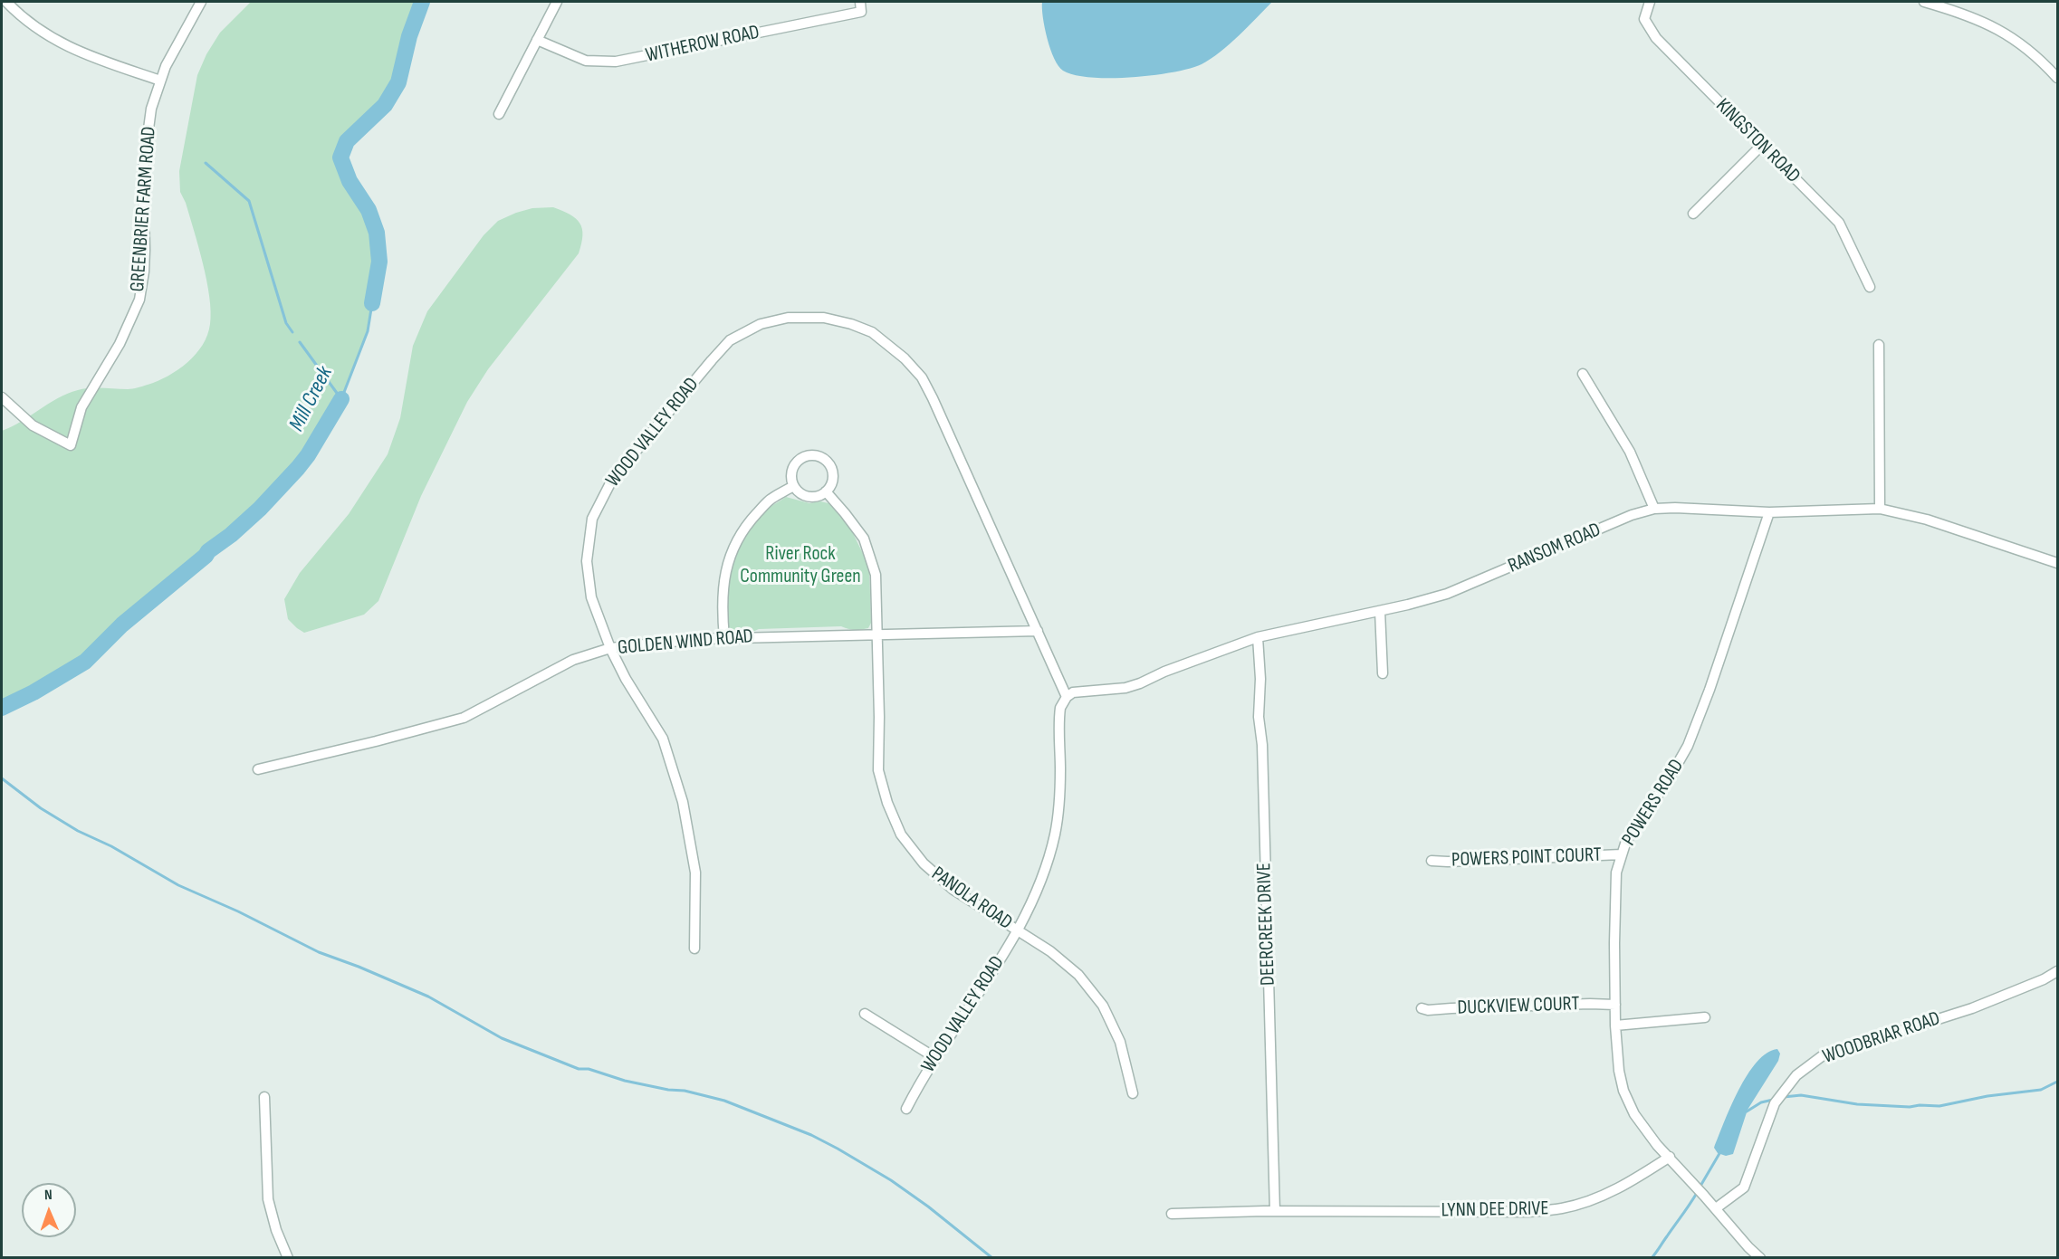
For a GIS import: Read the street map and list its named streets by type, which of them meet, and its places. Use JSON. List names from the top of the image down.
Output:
{
  "streets": {
    "street": [
      "WITHEROW ROAD",
      "KINGSTON ROAD",
      "GREENBRIER FARM ROAD",
      "WOOD VALLEY ROAD",
      "RANSOM ROAD",
      "GOLDEN WIND ROAD",
      "POWERS ROAD",
      "POWERS POINT COURT",
      "PANOLA ROAD",
      "DEERCREEK DRIVE",
      "DUCKVIEW COURT",
      "WOODBRIAR ROAD",
      "LYNN DEE DRIVE"
    ]
  },
  "crossings": [
    ["WOOD VALLEY ROAD", "RANSOM ROAD"],
    ["WOOD VALLEY ROAD", "GOLDEN WIND ROAD"],
    ["WOOD VALLEY ROAD", "PANOLA ROAD"],
    ["RANSOM ROAD", "POWERS ROAD"],
    ["RANSOM ROAD", "DEERCREEK DRIVE"],
    ["GOLDEN WIND ROAD", "PANOLA ROAD"],
    ["POWERS ROAD", "POWERS POINT COURT"],
    ["POWERS ROAD", "DUCKVIEW COURT"],
    ["POWERS ROAD", "LYNN DEE DRIVE"],
    ["DEERCREEK DRIVE", "LYNN DEE DRIVE"]
  ],
  "water": ["Mill Creek"],
  "parks": ["River Rock Community Green"],
  "north": "top"
}
